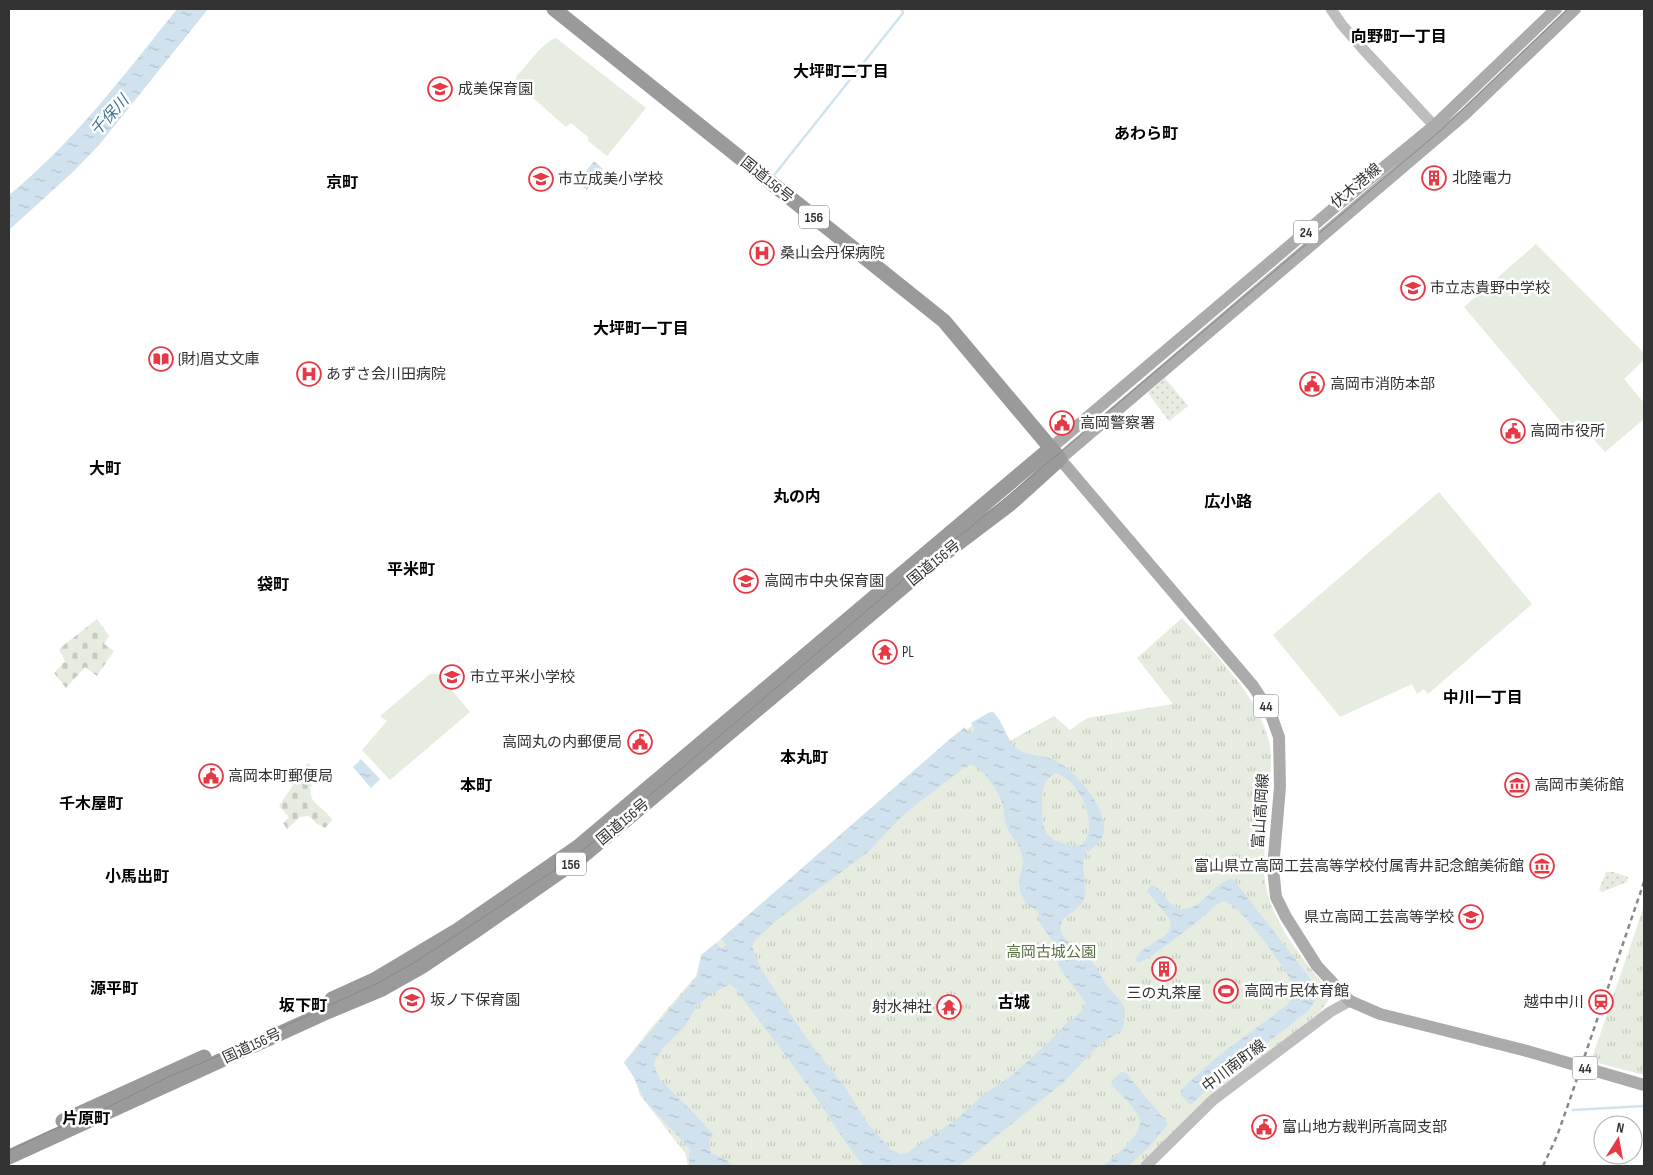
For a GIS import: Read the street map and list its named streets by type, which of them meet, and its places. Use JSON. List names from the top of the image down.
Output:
{
  "streets": {
    "highway": ["国道156号", "156"],
    "main road": [
      "伏木港線",
      "24",
      "44",
      "富山高岡線",
      "中川南町線"
    ]
  },
  "crossings": [
    ["国道156号", "伏木港線"],
    ["国道156号", "富山高岡線"],
    ["伏木港線", "富山高岡線"],
    ["富山高岡線", "中川南町線"]
  ],
  "districts": [
    "向野町一丁目",
    "大坪町二丁目",
    "あわら町",
    "京町",
    "大坪町一丁目",
    "大町",
    "丸の内",
    "広小路",
    "平米町",
    "袋町",
    "中川一丁目",
    "本丸町",
    "本町",
    "千木屋町",
    "小馬出町",
    "源平町",
    "古城",
    "坂下町",
    "片原町"
  ],
  "water": ["千保川"],
  "parks": ["高岡古城公園"],
  "places": {
    "school or university": [
      "成美保育園",
      "市立成美小学校",
      "市立志貴野中学校",
      "高岡市中央保育園",
      "市立平米小学校",
      "県立高岡工芸高等学校",
      "坂ノ下保育園"
    ],
    "building": ["北陸電力", "三の丸茶屋"],
    "hospital": ["桑山会丹保病院", "あずさ会川田病院"],
    "library": ["(財)眉丈文庫"],
    "public building": [
      "高岡市消防本部",
      "高岡警察署",
      "高岡市役所",
      "高岡丸の内郵便局",
      "高岡本町郵便局",
      "富山地方裁判所高岡支部"
    ],
    "temple": ["PL", "射水神社"],
    "museum": ["高岡市美術館", "富山県立高岡工芸高等学校付属青井記念館美術館"],
    "sports": ["高岡市民体育館"],
    "station": ["越中中川"]
  },
  "north": "top"
}
